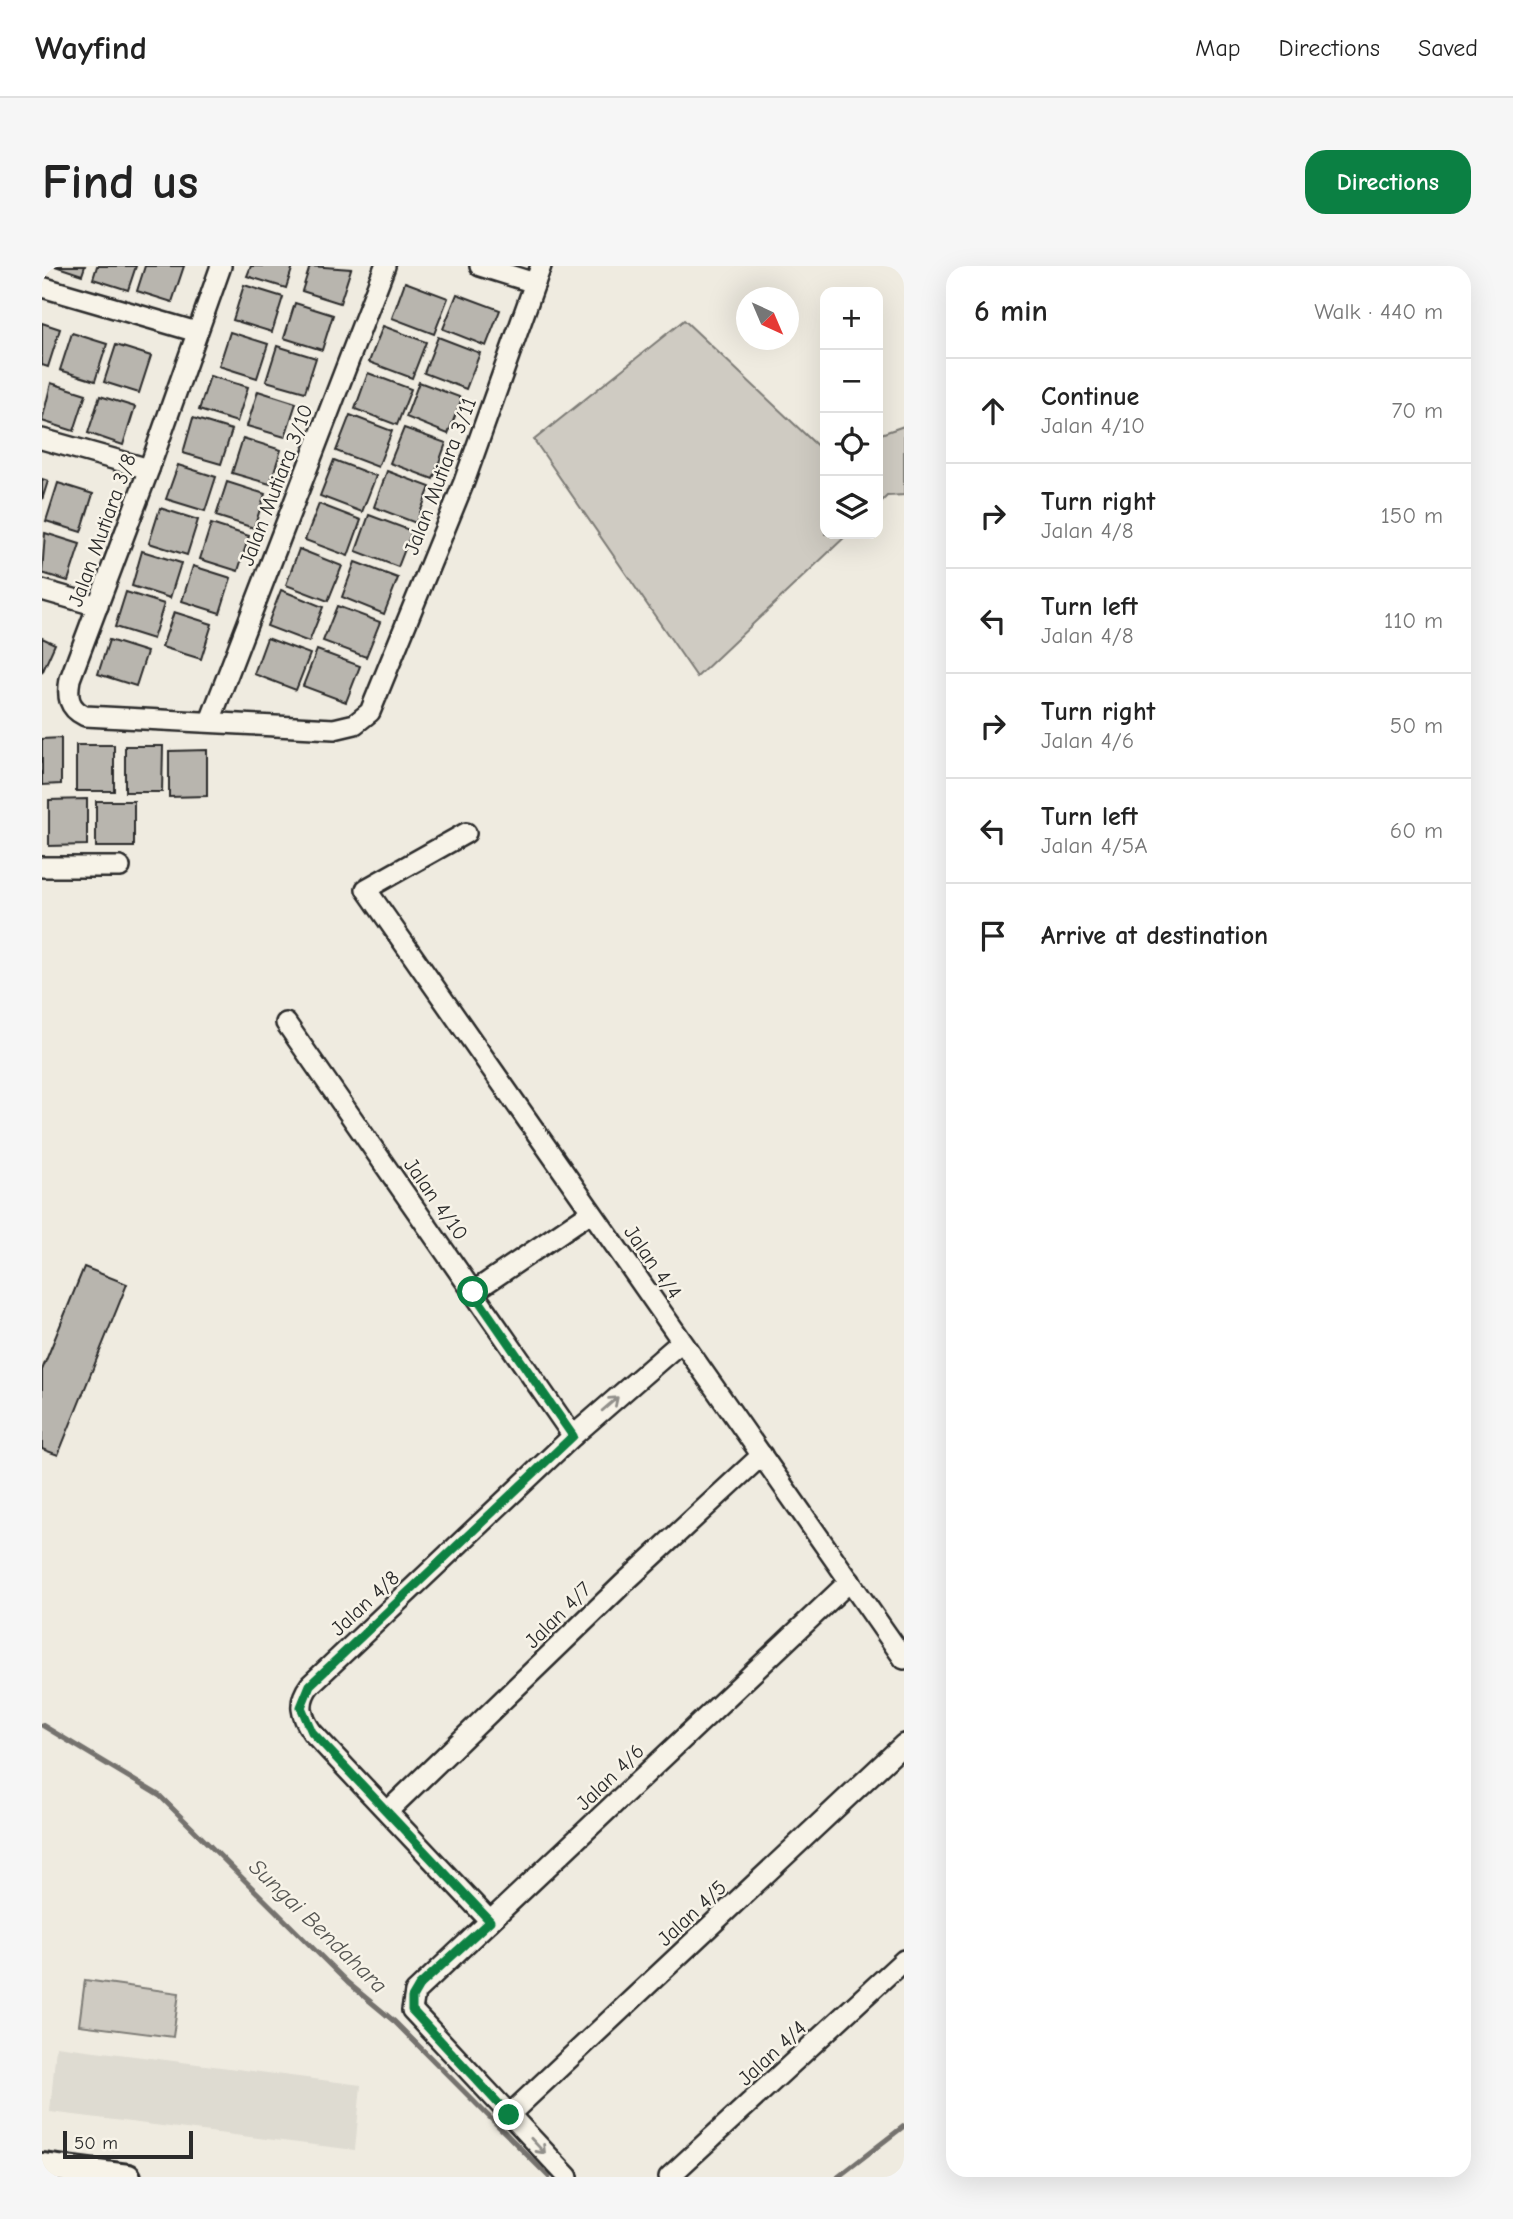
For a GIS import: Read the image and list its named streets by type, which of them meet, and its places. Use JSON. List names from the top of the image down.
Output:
{
  "streets": {
    "street": [
      "Jalan Mutiara 3/11",
      "Jalan Mutiara 3/10",
      "Jalan Mutiara 3/8",
      "Jalan 4/10",
      "Jalan 4/4",
      "Jalan 4/8",
      "Jalan 4/7",
      "Jalan 4/6",
      "Jalan 4/5"
    ]
  },
  "crossings": [
    ["Jalan Mutiara 3/11", "Jalan Mutiara 3/8"],
    ["Jalan Mutiara 3/10", "Jalan Mutiara 3/8"],
    ["Jalan 4/10", "Jalan 4/8"],
    ["Jalan 4/4", "Jalan 4/8"],
    ["Jalan 4/4", "Jalan 4/7"],
    ["Jalan 4/4", "Jalan 4/6"],
    ["Jalan 4/8", "Jalan 4/7"],
    ["Jalan 4/8", "Jalan 4/6"],
    ["Jalan 4/6", "Jalan 4/5"]
  ],
  "water": ["Sungai Bendahara"],
  "scale_bar": "50 m",
  "north": "bottom right",
  "page": {
    "header": "Wayfind",
    "nav": ["Map", "Directions", "Saved"],
    "buttons": "Directions",
    "title": "Find us",
    "heading": ["6 min", "Walk · 440 m"],
    "map_buttons": ["+", "−"],
    "list": [
      ["Continue", "Jalan 4/10", "70 m"],
      ["Turn right", "Jalan 4/8", "150 m"],
      ["Turn left", "Jalan 4/8", "110 m"],
      ["Turn right", "Jalan 4/6", "50 m"],
      ["Turn left", "Jalan 4/5A", "60 m"],
      "Arrive at destination"
    ],
    "scale": "50 m"
  }
}
